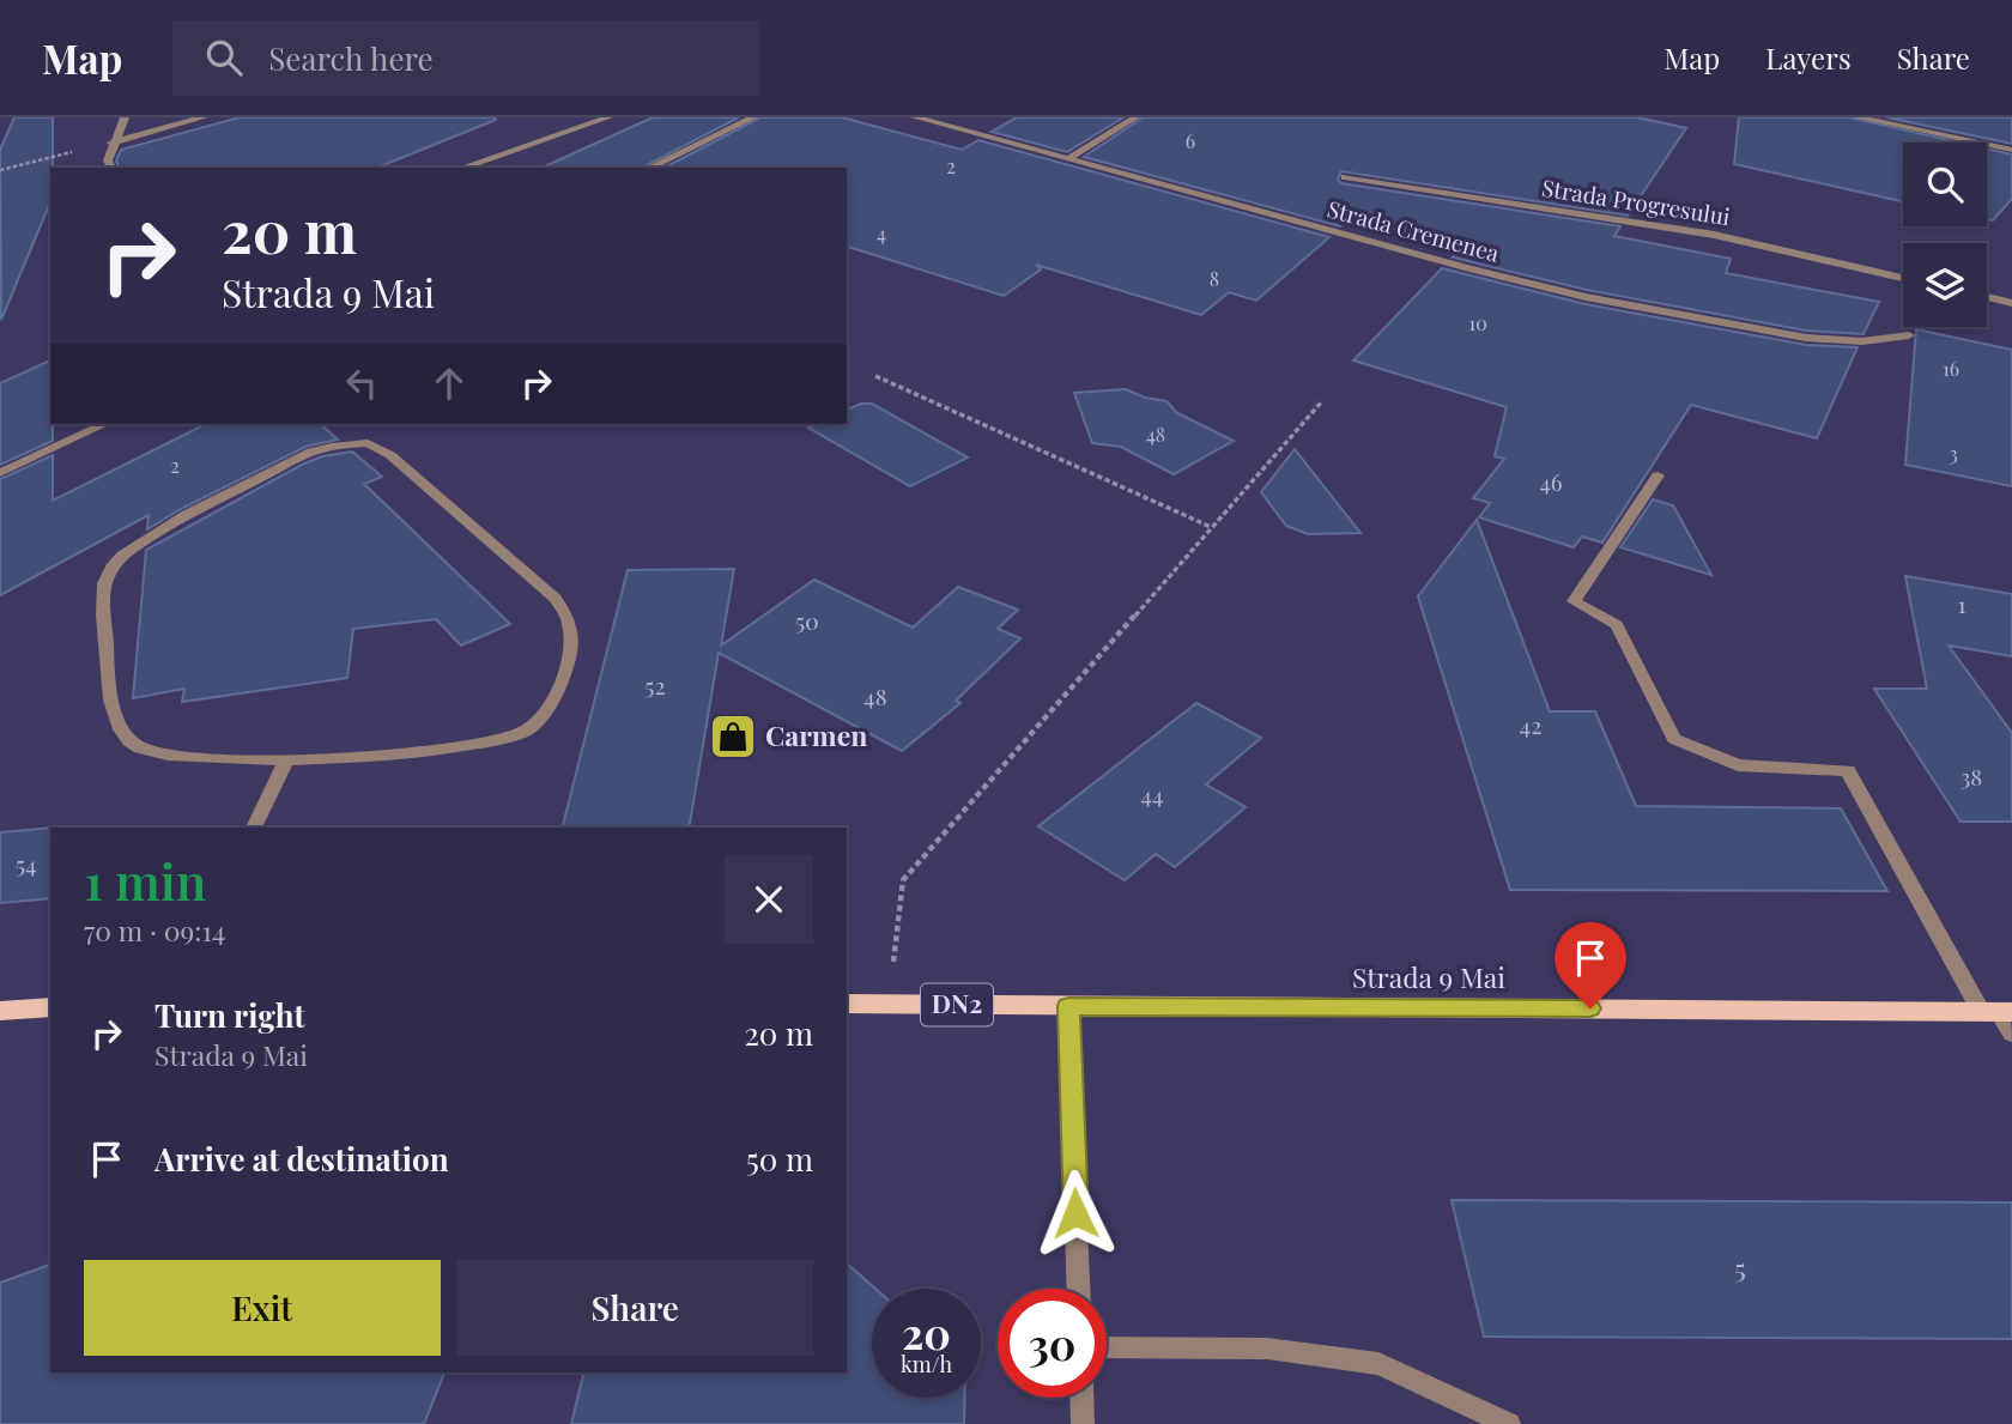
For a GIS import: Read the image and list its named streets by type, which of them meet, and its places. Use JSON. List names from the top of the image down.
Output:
{
  "streets": {
    "main road": ["Strada 9 Mai", "DN2"],
    "street": ["Strada Progresului", "Strada Cremenea"]
  },
  "places": {
    "shop": ["Carmen"]
  },
  "house_numbers": [
    "6",
    "2",
    "4",
    "8",
    "10",
    "16",
    "48",
    "3",
    "2",
    "46",
    "1",
    "50",
    "52",
    "48",
    "42",
    "38",
    "44",
    "54",
    "5"
  ],
  "page": {
    "header": "Map",
    "search": "Search here",
    "nav": ["Map", "Layers", "Share"],
    "turn": ["20 m", "Strada 9 Mai"],
    "heading": ["1 min", "70 m · 09:14"],
    "list": [
      {
        "name": "Turn right",
        "note": "Strada 9 Mai",
        "value": "20 m"
      },
      {
        "name": "Arrive at destination",
        "value": "50 m"
      }
    ],
    "buttons": ["Exit", "Share"],
    "speed": "20 km/h",
    "limit": "30"
  }
}
